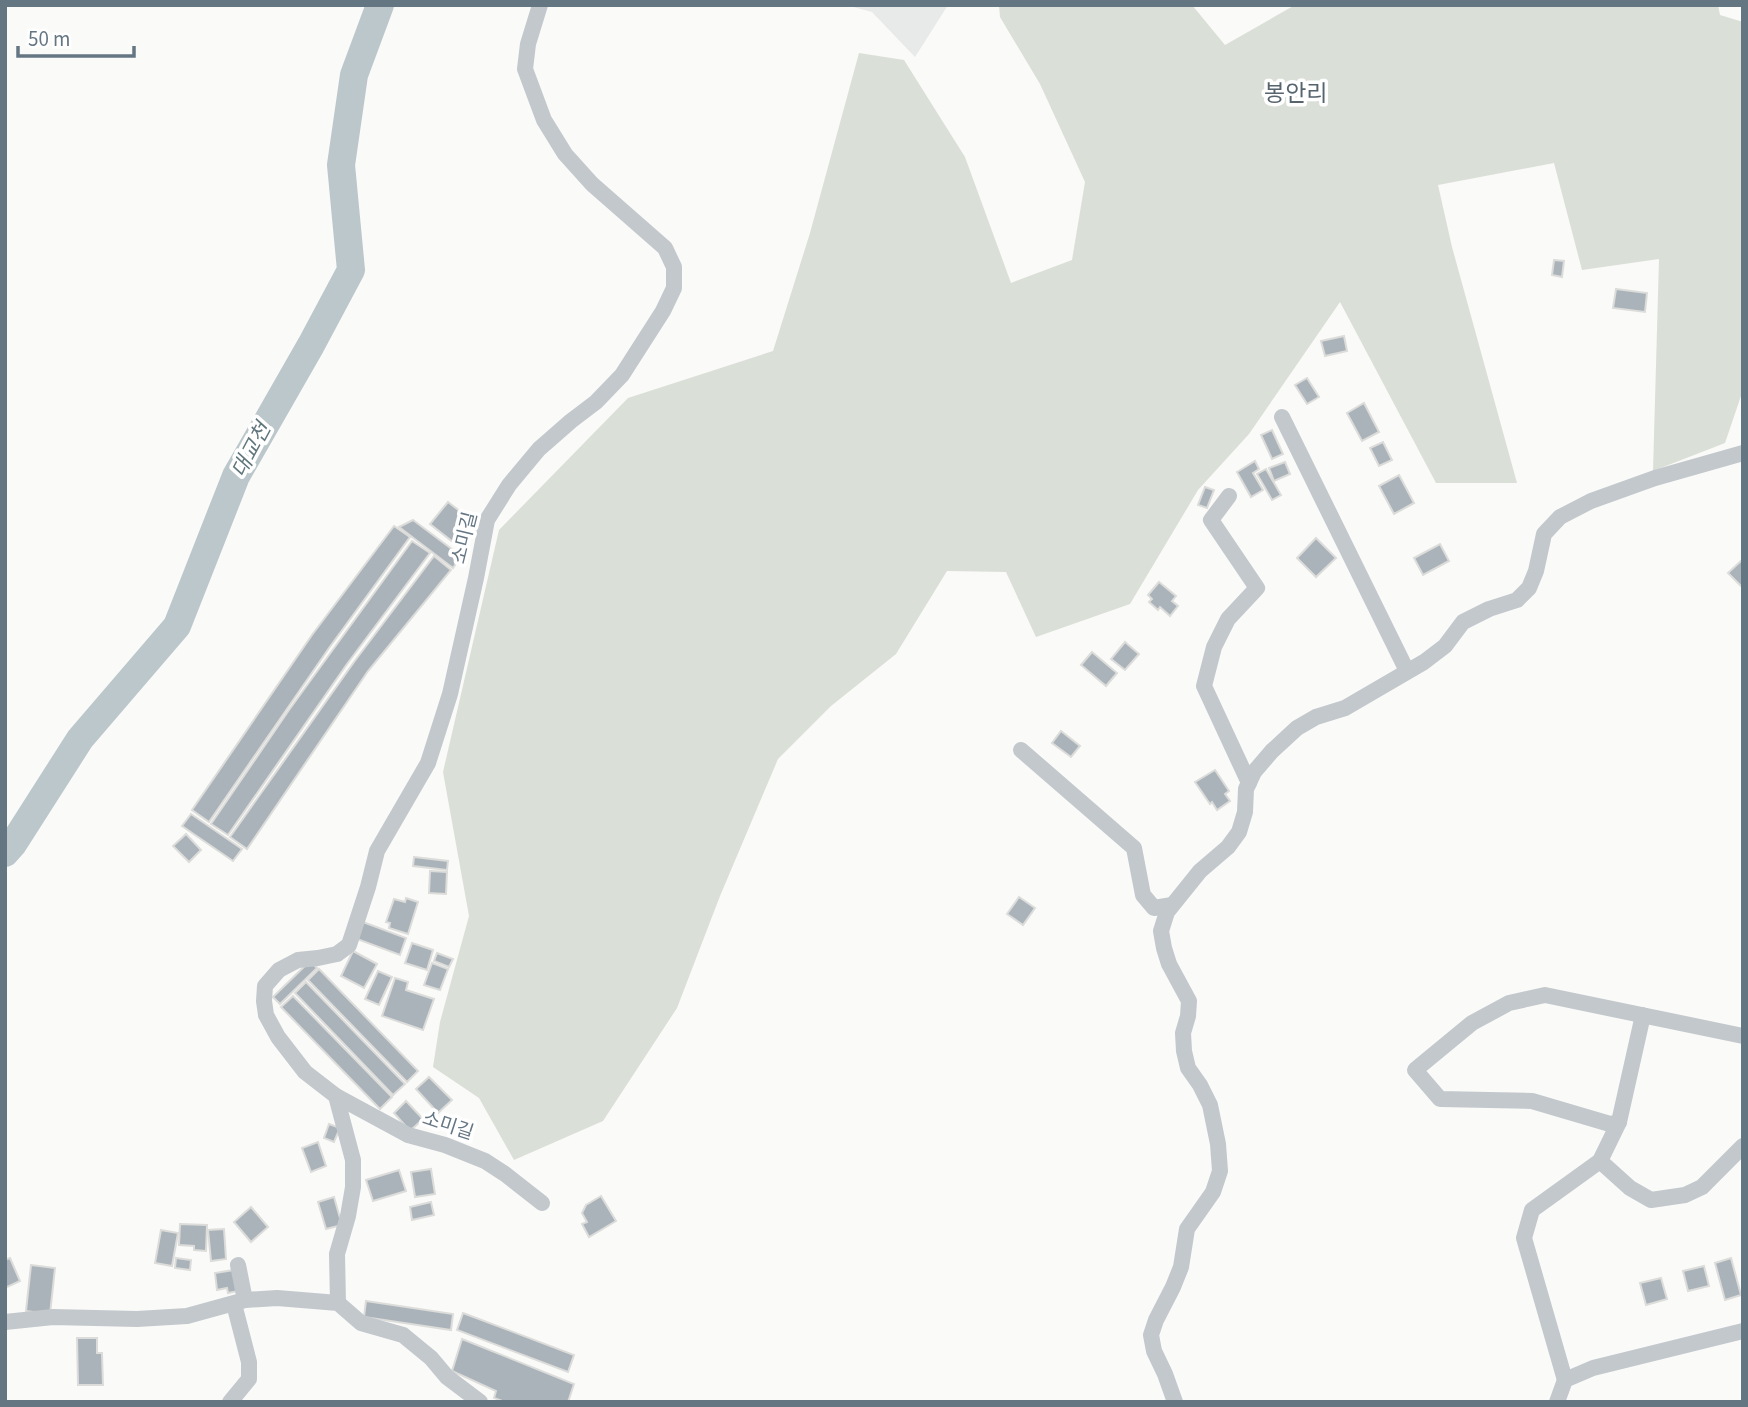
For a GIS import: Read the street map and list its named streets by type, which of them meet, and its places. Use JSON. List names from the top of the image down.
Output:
{
  "streets": {
    "street": ["소미길"]
  },
  "districts": ["봉안리"],
  "water": ["대교천"],
  "scale_bar": "50 m"
}
